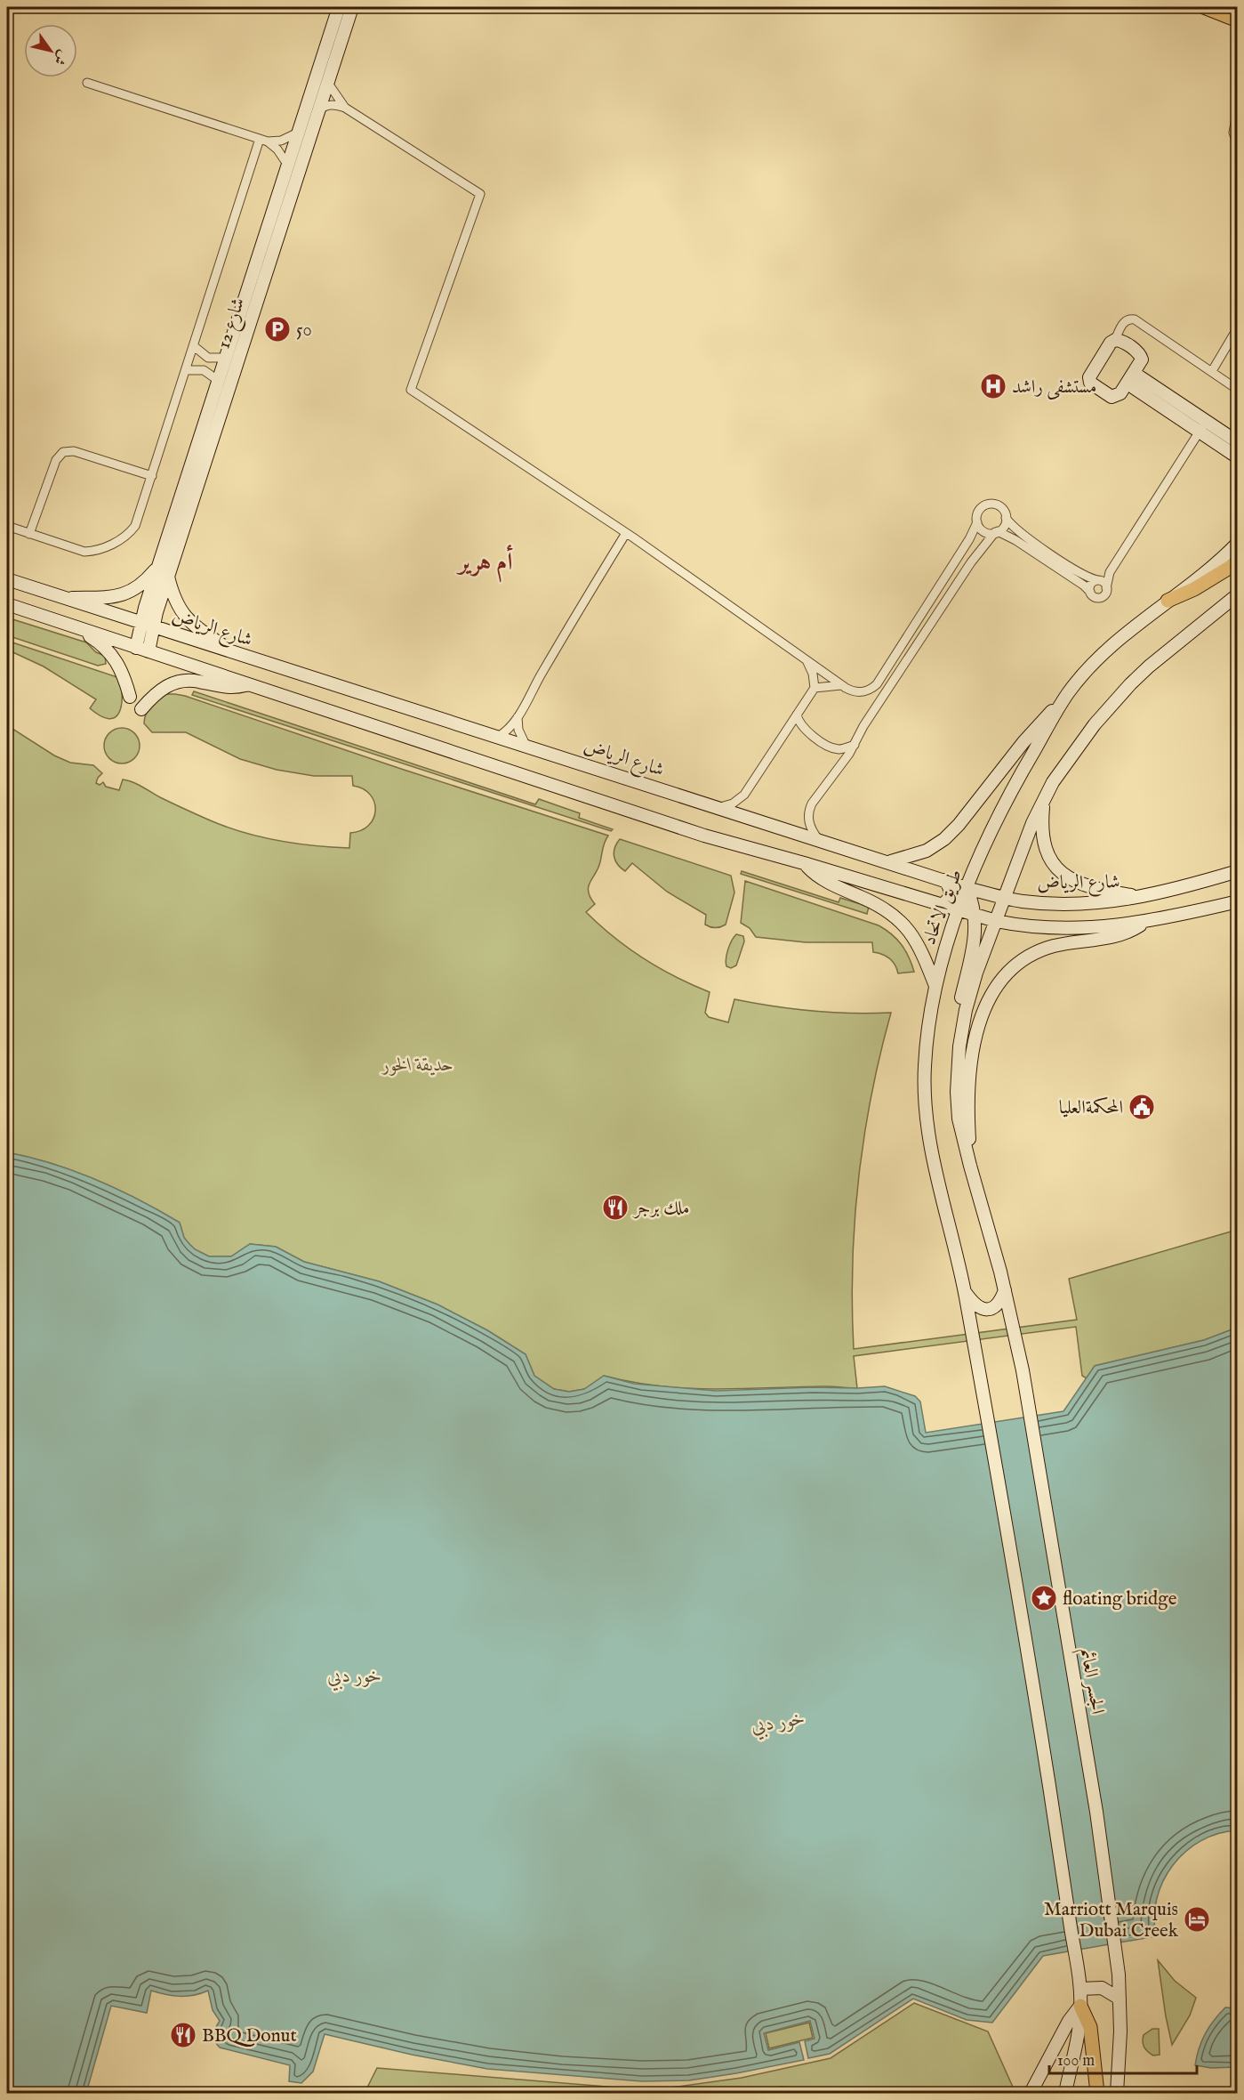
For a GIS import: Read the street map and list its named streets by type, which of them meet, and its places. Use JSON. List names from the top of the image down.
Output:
{
  "streets": {
    "main road": [
      "شارع 12",
      "شارع الرياض",
      "طريق الاتحاد",
      "الجسر العائم"
    ]
  },
  "crossings": [
    ["شارع 12", "شارع الرياض"],
    ["شارع الرياض", "طريق الاتحاد"]
  ],
  "districts": ["أم هرير"],
  "water": ["خور دبي"],
  "parks": ["حديقة الخور"],
  "places": {
    "parking": ["50"],
    "hospital": ["مستشفى راشد"],
    "public building": ["المحكمةالعليا"],
    "restaurant": ["ملك برجر", "BBQ Donut"],
    "place": ["floating bridge"],
    "hotel": ["Marriott Marquis Dubai Creek"]
  },
  "scale_bar": "100 m",
  "north": "bottom right"
}
